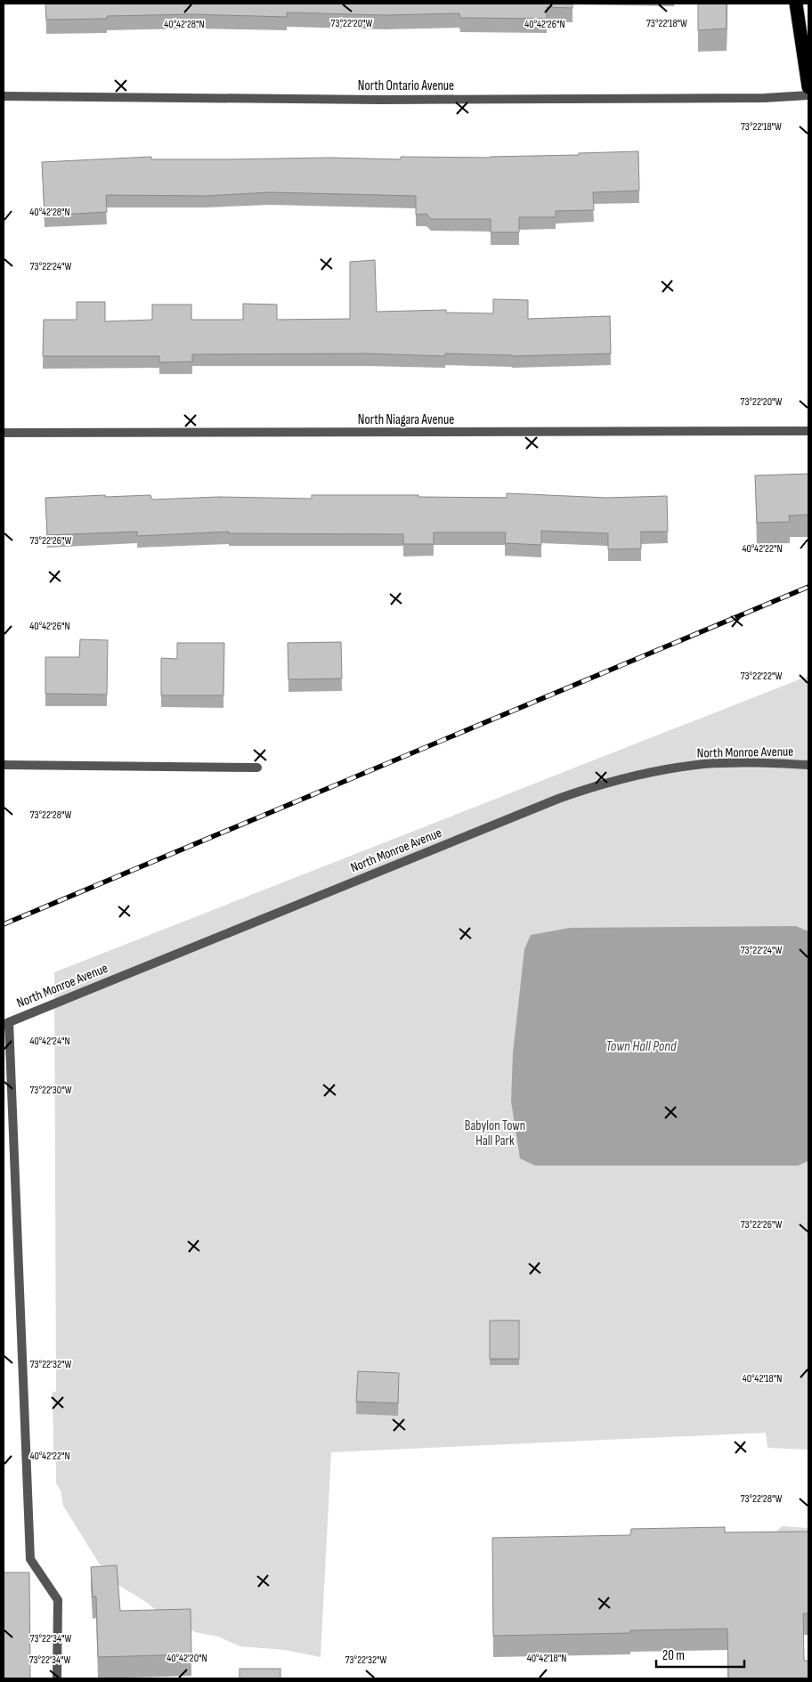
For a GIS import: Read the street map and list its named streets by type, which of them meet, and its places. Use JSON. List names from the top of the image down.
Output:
{
  "streets": {
    "street": ["North Ontario Avenue", "North Niagara Avenue", "North Monroe Avenue"]
  },
  "water": ["Town Hall Pond"],
  "parks": ["Babylon Town Hall Park"],
  "scale_bar": "20 m",
  "coordinates": [
    "73°22'18\"W",
    "73°22'20\"W",
    "40°42'28\"N",
    "40°42'26\"N",
    "73°22'24\"W",
    "73°22'26\"W",
    "40°42'22\"N",
    "73°22'22\"W",
    "73°22'28\"W",
    "40°42'24\"N",
    "73°22'30\"W",
    "73°22'32\"W",
    "40°42'18\"N",
    "73°22'34\"W",
    "40°42'20\"N"
  ]
}
